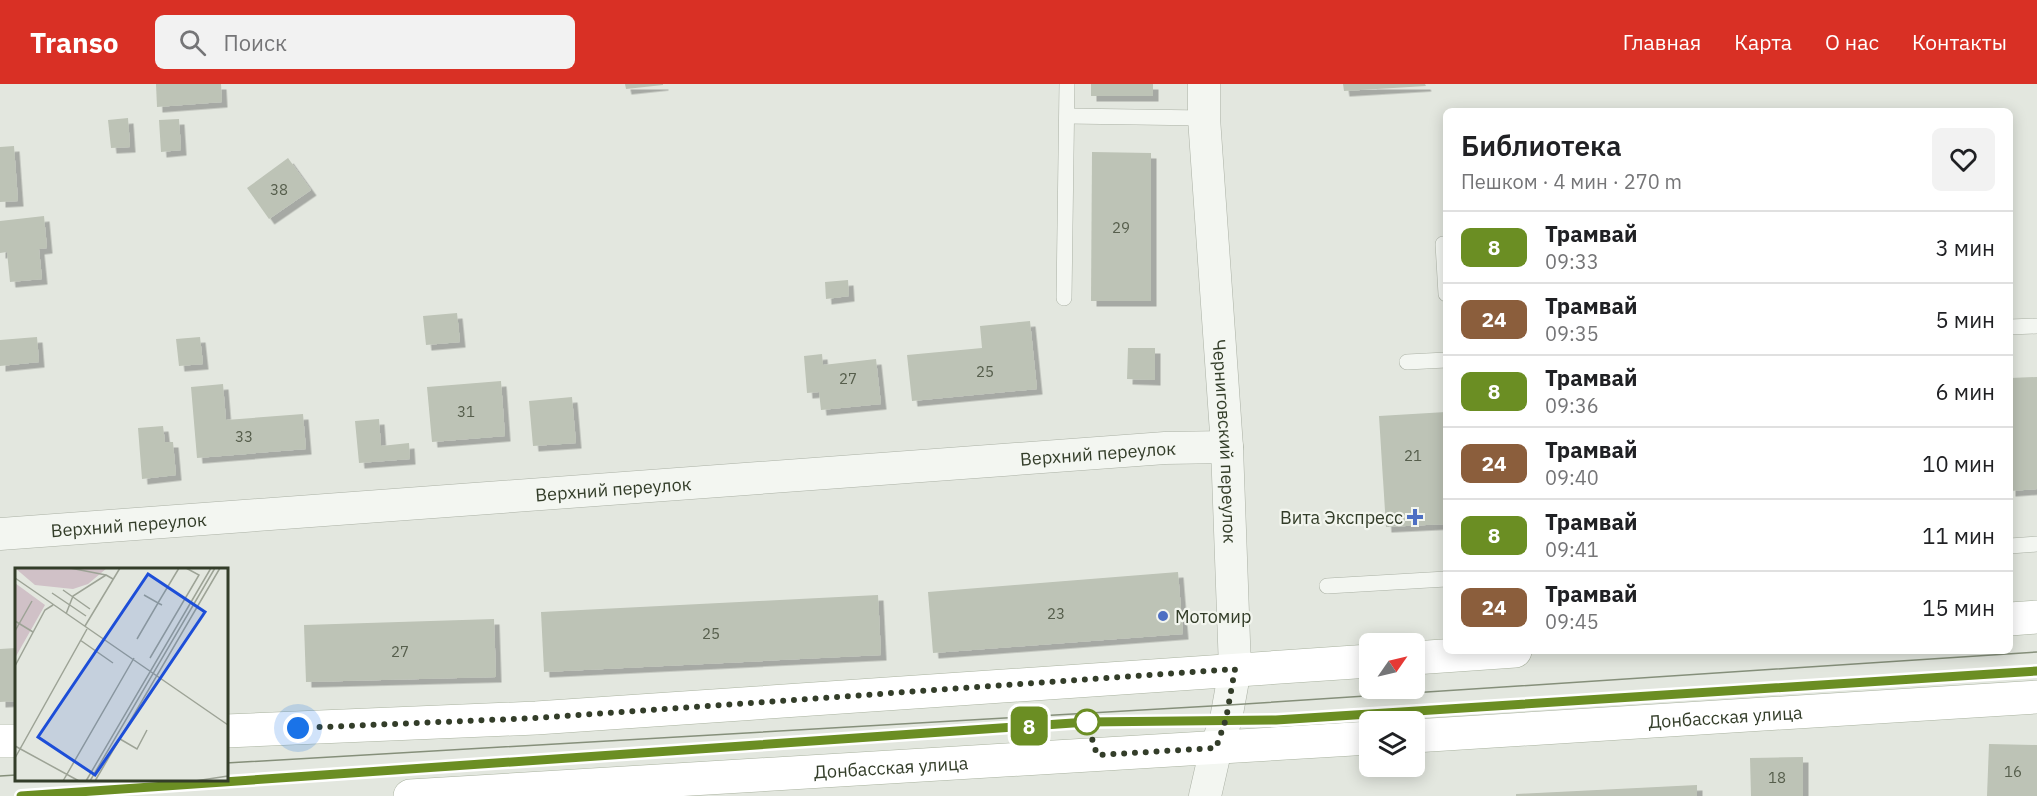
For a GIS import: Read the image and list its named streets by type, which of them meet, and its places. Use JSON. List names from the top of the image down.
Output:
{
  "streets": {
    "main road": ["Донбасская улица"],
    "street": ["Черниговский переулок", "Верхний переулок"]
  },
  "crossings": [
    ["Черниговский переулок", "Верхний переулок"],
    ["Черниговский переулок", "Донбасская улица"]
  ],
  "places": {
    "health": ["Вита Экспресс"],
    "other": ["Мотомир"]
  },
  "lines": ["tram line 8"],
  "house_numbers": [
    "38",
    "29",
    "25",
    "27",
    "31",
    "33",
    "21",
    "23",
    "25",
    "27",
    "16",
    "18"
  ],
  "north": "top right",
  "page": {
    "header": "Transo",
    "search": "Поиск",
    "nav": [
      "Главная",
      "Карта",
      "О нас",
      "Контакты"
    ],
    "on_map": "8",
    "heading": ["Библиотека", "Пешком · 4 мин · 270 m"],
    "list": [
      {
        "mark": "8",
        "name": "Трамвай",
        "note": "09:33",
        "value": "3 мин"
      },
      {
        "mark": "24",
        "name": "Трамвай",
        "note": "09:35",
        "value": "5 мин"
      },
      {
        "mark": "8",
        "name": "Трамвай",
        "note": "09:36",
        "value": "6 мин"
      },
      {
        "mark": "24",
        "name": "Трамвай",
        "note": "09:40",
        "value": "10 мин"
      },
      {
        "mark": "8",
        "name": "Трамвай",
        "note": "09:41",
        "value": "11 мин"
      },
      {
        "mark": "24",
        "name": "Трамвай",
        "note": "09:45",
        "value": "15 мин"
      }
    ]
  }
}
